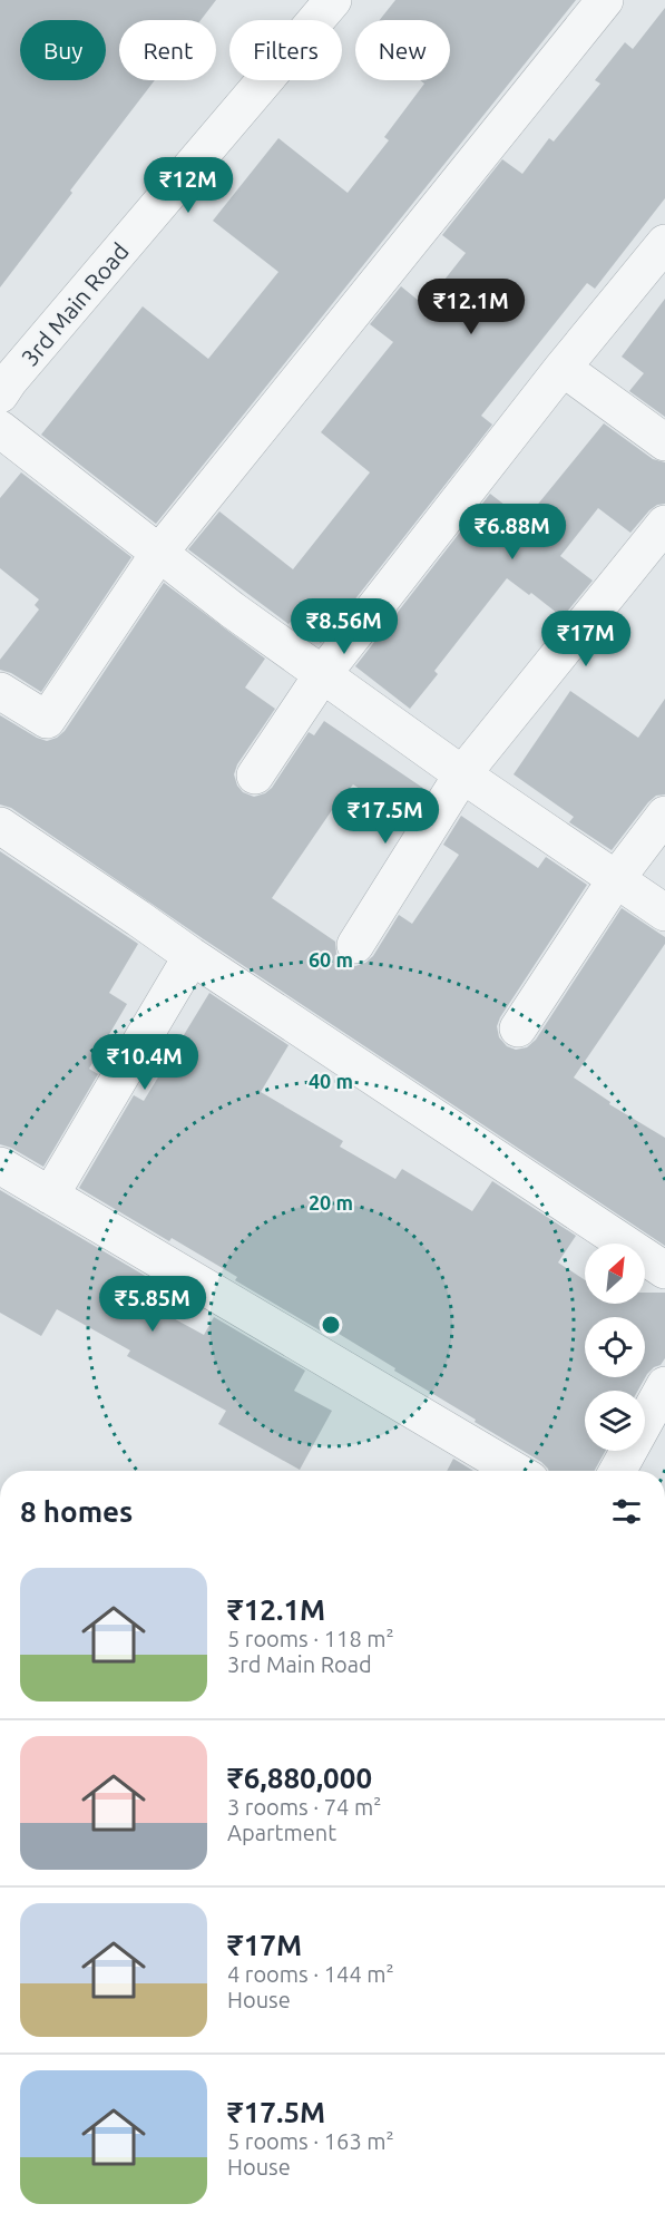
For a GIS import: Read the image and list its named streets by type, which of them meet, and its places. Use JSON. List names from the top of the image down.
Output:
{
  "streets": {
    "street": ["3rd Main Road"]
  },
  "north": "top right",
  "page": {
    "chip": [
      "Buy",
      "Rent",
      "Filters",
      "New"
    ],
    "price": [
      "₹12M",
      "₹12.1M",
      "₹6.88M",
      "₹8.56M",
      "₹17M",
      "₹17.5M",
      "₹10.4M",
      "₹5.85M"
    ],
    "heading": "8 homes",
    "list": [
      {
        "name": "₹12.1M",
        "note": "5 rooms · 118 m² · 3rd Main Road"
      },
      {
        "name": "₹6,880,000",
        "note": "3 rooms · 74 m² · Apartment"
      },
      {
        "name": "₹17M",
        "note": "4 rooms · 144 m² · House"
      },
      {
        "name": "₹17.5M",
        "note": "5 rooms · 163 m² · House"
      }
    ]
  },
  "rings": ["60 m", "40 m", "20 m"]
}
